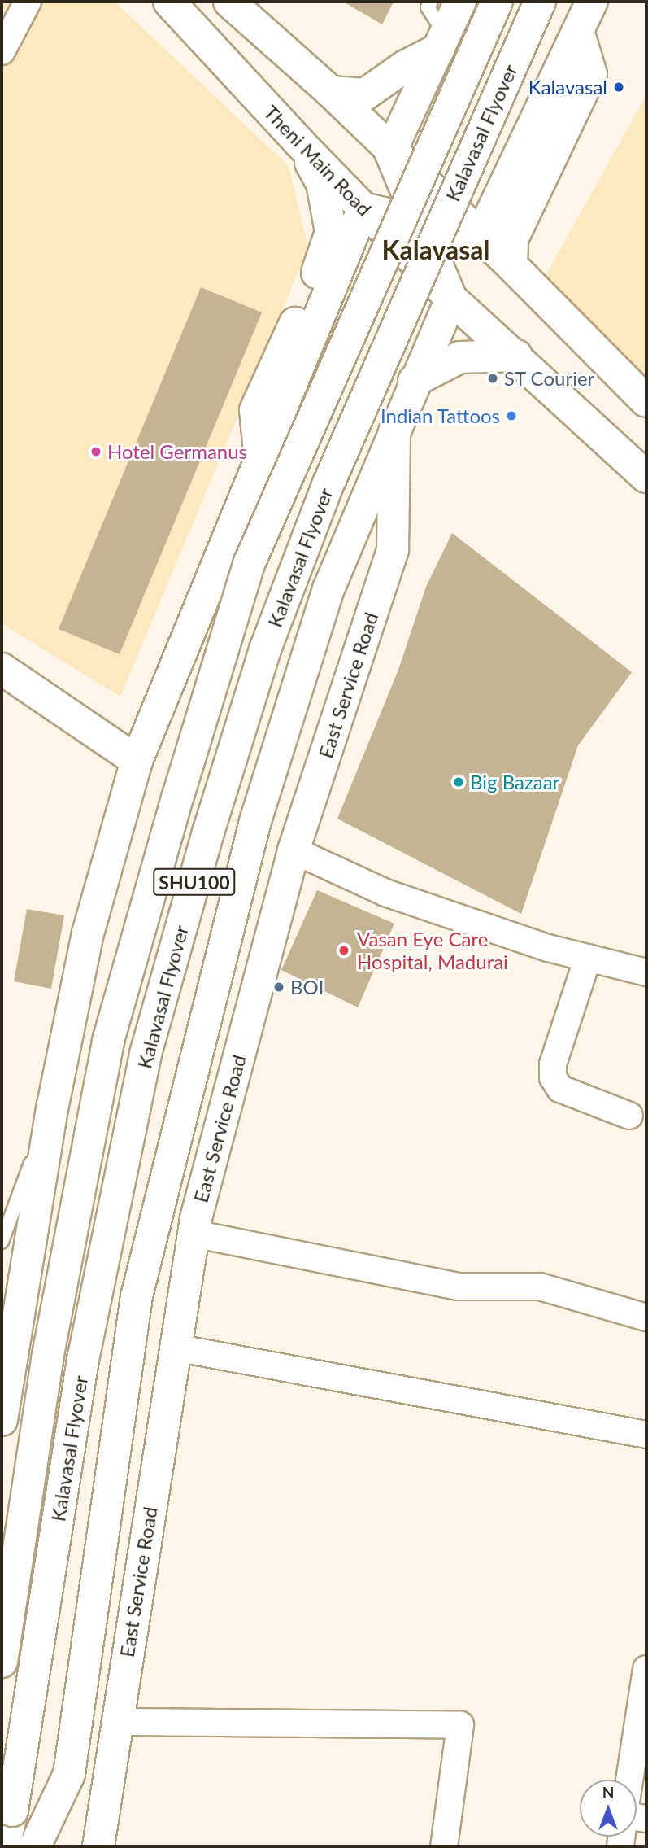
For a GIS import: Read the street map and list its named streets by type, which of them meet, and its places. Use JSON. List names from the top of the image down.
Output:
{
  "streets": {
    "main road": [
      "Kalavasal Flyover",
      "Theni Main Road",
      "East Service Road",
      "SHU100"
    ]
  },
  "districts": ["Kalavasal"],
  "places": [
    "Kalavasal",
    "ST Courier",
    "Indian Tattoos",
    "Hotel Germanus",
    "Big Bazaar",
    "Vasan Eye Care Hospital, Madurai",
    "BOI"
  ],
  "north": "top"
}
